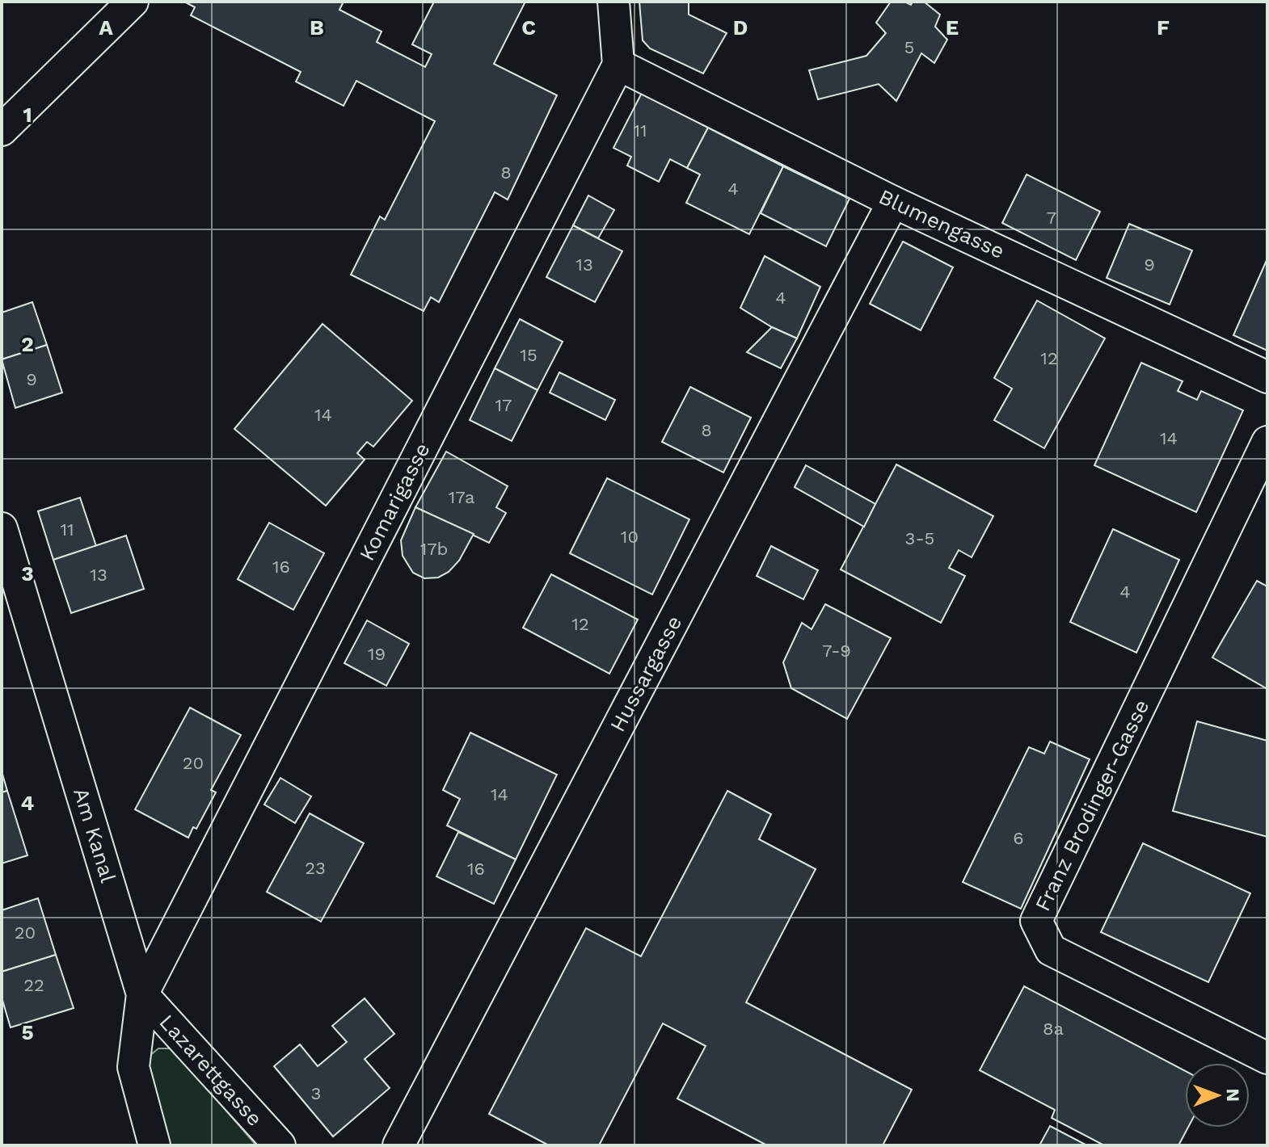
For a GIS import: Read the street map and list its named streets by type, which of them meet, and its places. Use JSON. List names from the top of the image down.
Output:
{
  "streets": {
    "street": [
      "Blumengasse",
      "Komarigasse",
      "Hussargasse",
      "Franz Brodinger-Gasse",
      "Am Kanal",
      "Lazarettgasse"
    ]
  },
  "crossings": [
    ["Blumengasse", "Komarigasse"],
    ["Blumengasse", "Hussargasse"],
    ["Komarigasse", "Am Kanal"],
    ["Komarigasse", "Lazarettgasse"],
    ["Am Kanal", "Lazarettgasse"]
  ],
  "house_numbers": [
    "5",
    "11",
    "8",
    "4",
    "7",
    "13",
    "9",
    "4",
    "15",
    "12",
    "9",
    "17",
    "14",
    "8",
    "14",
    "17a",
    "11",
    "10",
    "3-5",
    "17b",
    "16",
    "13",
    "4",
    "12",
    "7-9",
    "19",
    "20",
    "14",
    "6",
    "23",
    "16",
    "20",
    "22",
    "8a",
    "3"
  ],
  "north": "right",
  "grid": {
    "columns": [
      "A",
      "B",
      "C",
      "D",
      "E",
      "F"
    ],
    "rows": [
      "1",
      "2",
      "3",
      "4",
      "5"
    ]
  }
}
